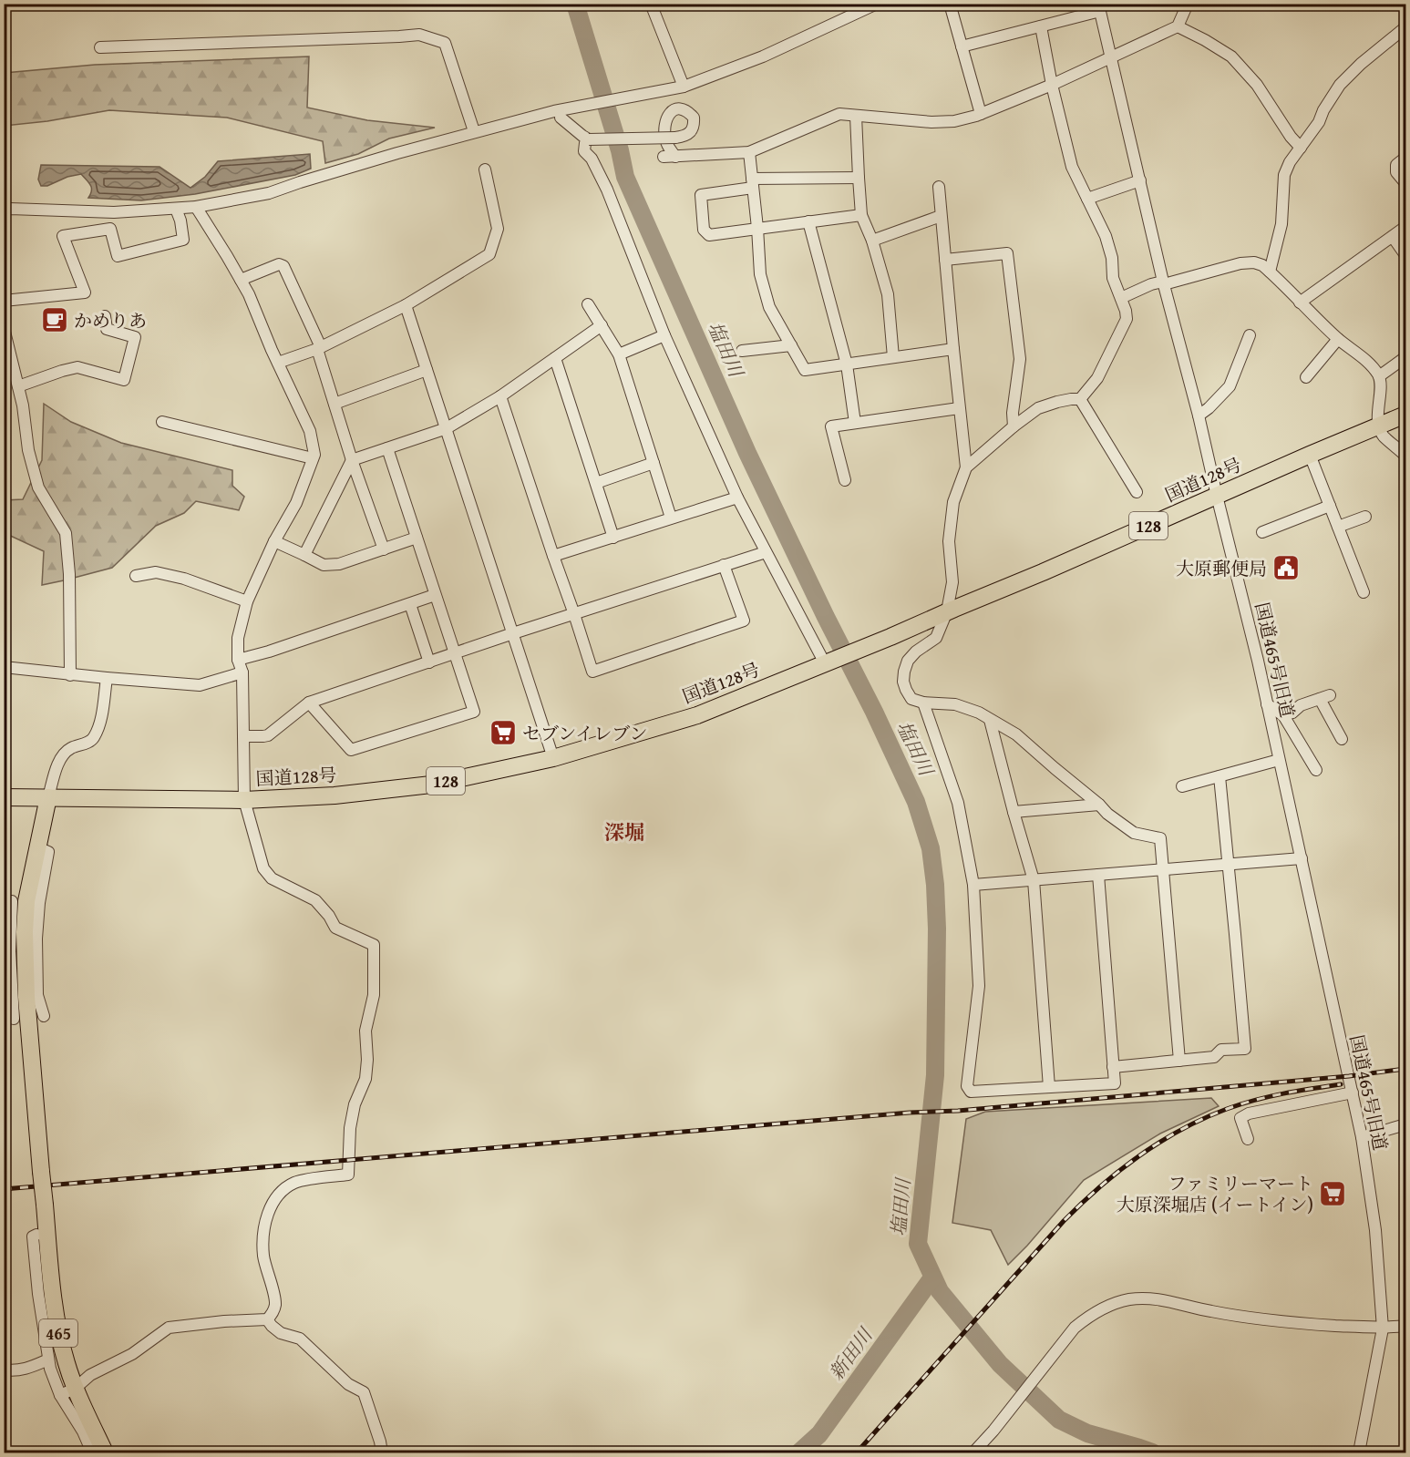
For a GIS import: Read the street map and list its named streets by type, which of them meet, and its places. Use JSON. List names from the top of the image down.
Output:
{
  "streets": {
    "highway": ["国道128号", "128", "465"],
    "street": ["国道465号旧道"]
  },
  "crossings": [
    ["国道128号", "国道465号旧道"],
    ["国道128号", "465"]
  ],
  "districts": ["深堀"],
  "water": ["塩田川", "新田川"],
  "places": {
    "cafe": ["かめりあ"],
    "public building": ["大原郵便局"],
    "supermarket": ["セブンイレブン", "ファミリーマート 大原深堀店 (イートイン)"]
  }
}
